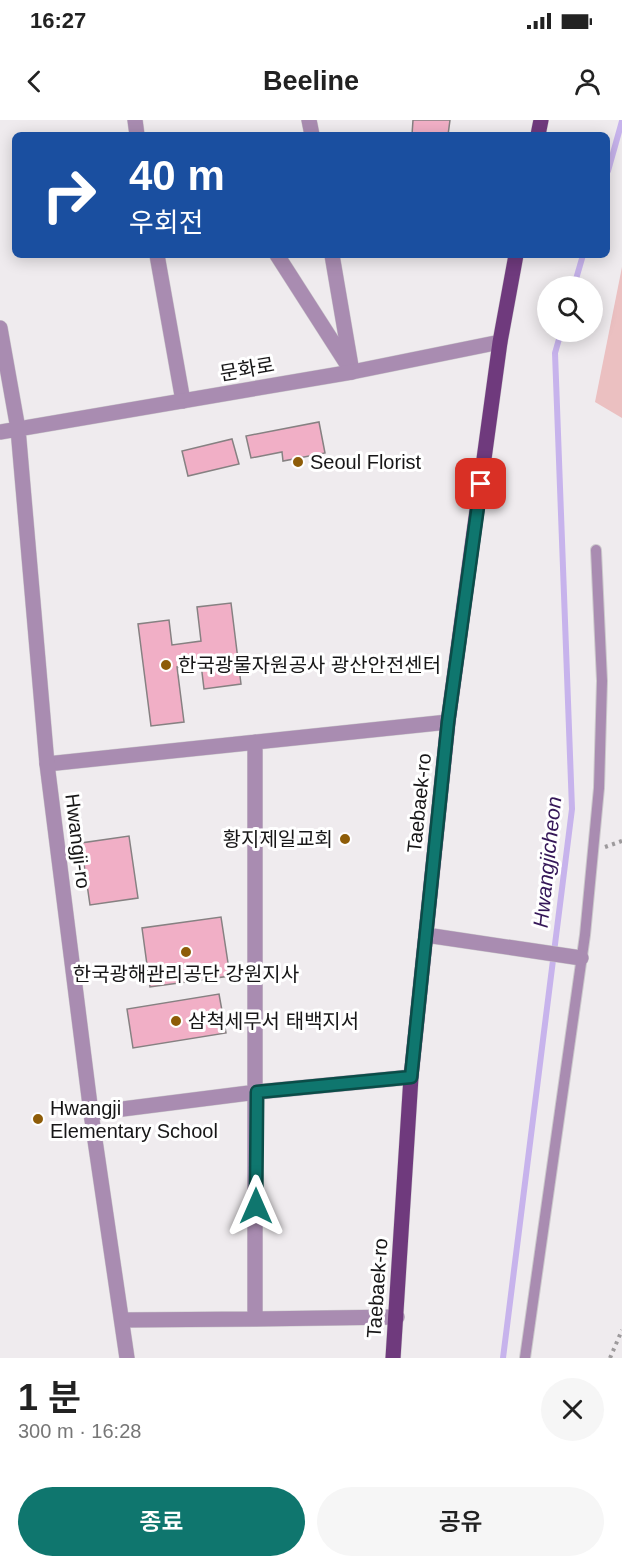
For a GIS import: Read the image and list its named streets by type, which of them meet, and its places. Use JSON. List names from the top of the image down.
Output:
{
  "streets": {
    "main road": ["Taebaek-ro"],
    "street": ["문화로", "Hwangji-ro"]
  },
  "crossings": [
    ["문화로", "Taebaek-ro"],
    ["문화로", "Hwangji-ro"]
  ],
  "water": ["Hwangjicheon"],
  "places": [
    "Seoul Florist",
    "한국광물자원공사 광산안전센터",
    "황지제일교회",
    "한국광해관리공단 강원지사",
    "삼척세무서 태백지서",
    "Hwangji Elementary School"
  ],
  "page": {
    "status": "16:27",
    "header": "Beeline",
    "turn": ["40 m", "우회전"],
    "heading": ["1 분", "300 m · 16:28"],
    "buttons": ["종료", "공유"]
  }
}
